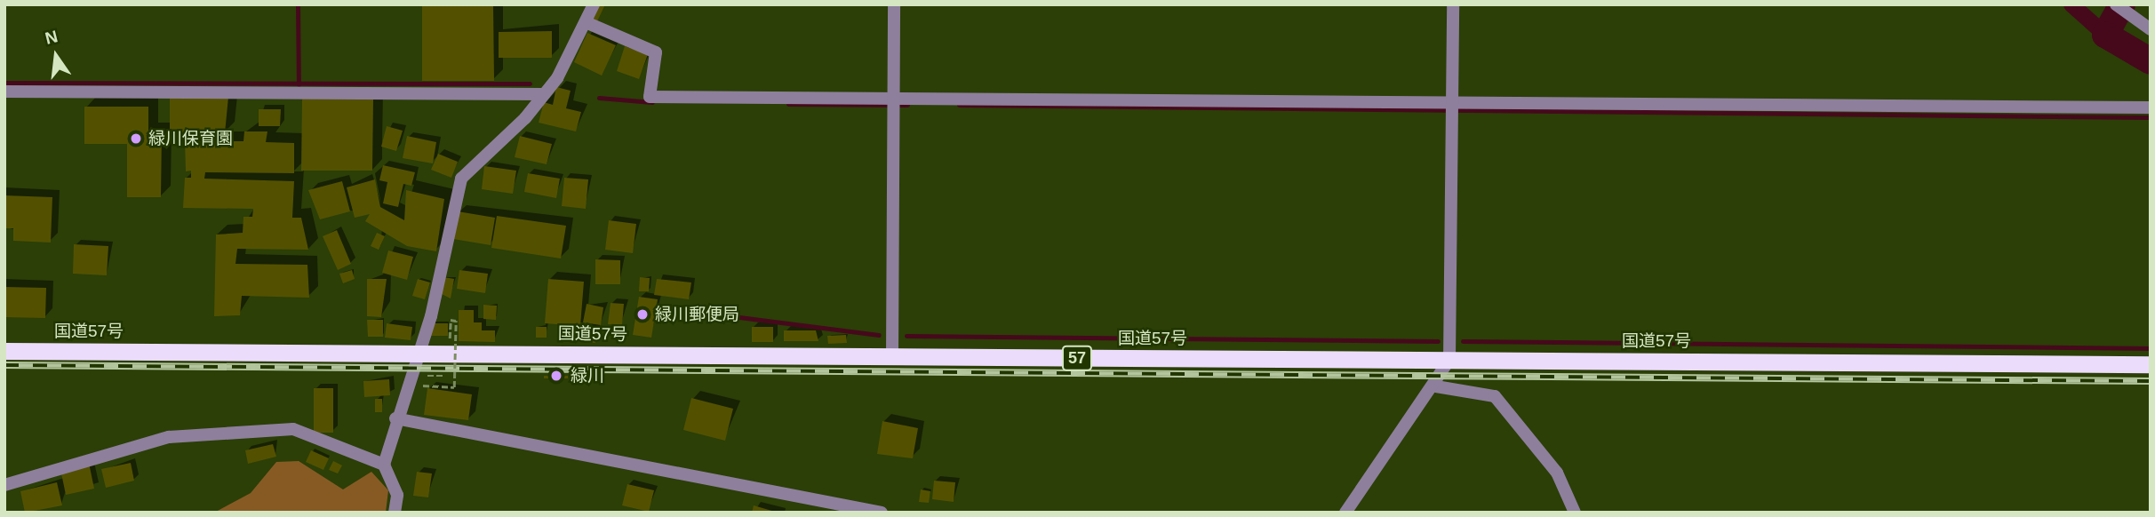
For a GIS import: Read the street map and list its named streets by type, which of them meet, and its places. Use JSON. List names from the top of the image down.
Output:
{
  "streets": {
    "highway": ["国道57号", "57"]
  },
  "places": ["緑川保育園", "緑川郵便局", "緑川"],
  "north": "top"
}
